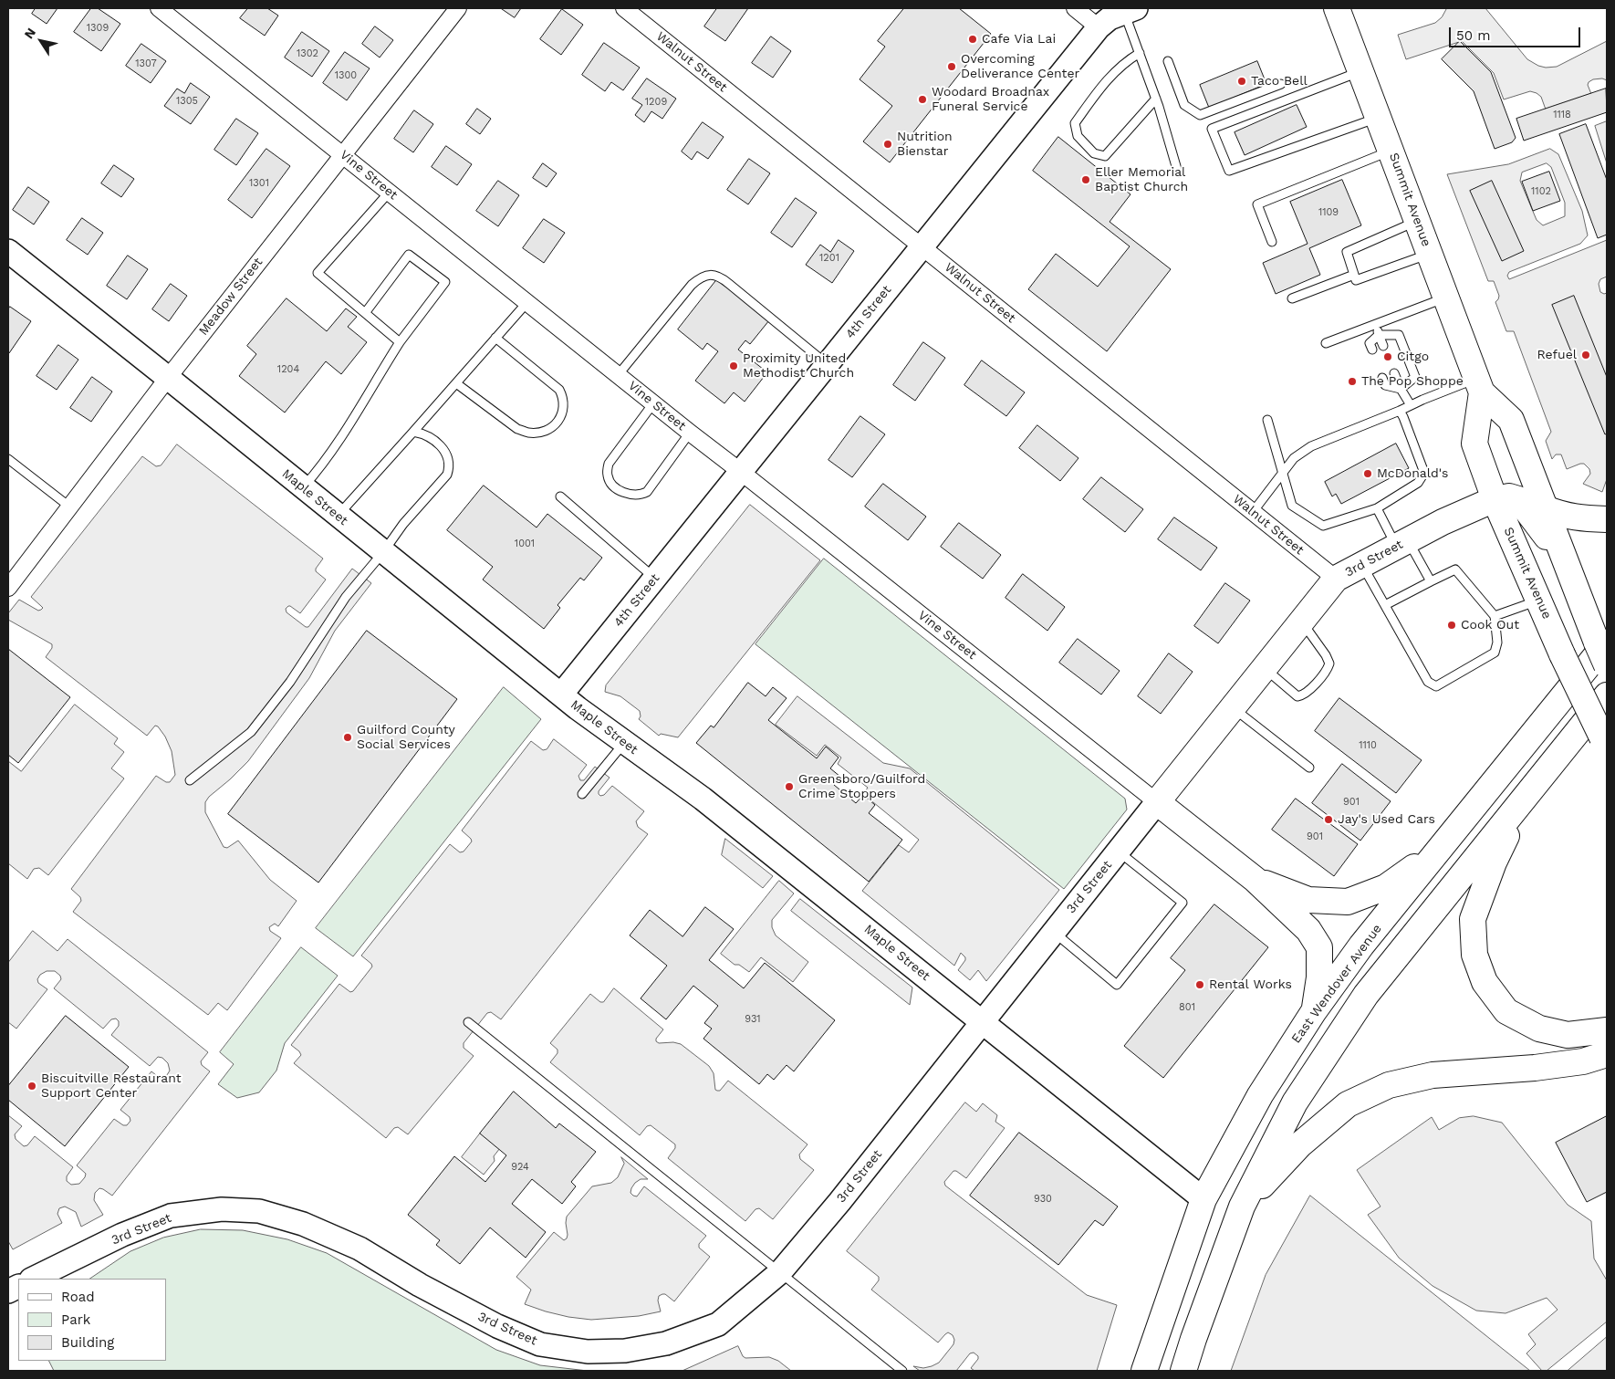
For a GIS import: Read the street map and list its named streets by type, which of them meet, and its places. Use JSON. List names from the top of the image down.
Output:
{
  "streets": {
    "main road": ["Summit Avenue", "3rd Street", "East Wendover Avenue"],
    "street": [
      "Walnut Street",
      "Vine Street",
      "Meadow Street",
      "4th Street",
      "Maple Street"
    ]
  },
  "crossings": [
    ["Walnut Street", "4th Street"],
    ["Walnut Street", "3rd Street"],
    ["Vine Street", "Meadow Street"],
    ["Vine Street", "4th Street"],
    ["Vine Street", "3rd Street"],
    ["Summit Avenue", "3rd Street"],
    ["Meadow Street", "Maple Street"],
    ["4th Street", "Maple Street"],
    ["Maple Street", "3rd Street"],
    ["Maple Street", "East Wendover Avenue"]
  ],
  "places": [
    "Cafe Via Lai",
    "Overcoming Deliverance Center",
    "Taco Bell",
    "Woodard Broadnax Funeral Service",
    "Nutrition Bienstar",
    "Eller Memorial Baptist Church",
    "Refuel",
    "Citgo",
    "Proximity United Methodist Church",
    "The Pop Shoppe",
    "McDonald's",
    "Cook Out",
    "Guilford County Social Services",
    "Greensboro/Guilford Crime Stoppers",
    "Jay's Used Cars",
    "Rental Works",
    "Biscuitville Restaurant Support Center"
  ],
  "house_numbers": [
    "1309",
    "1302",
    "1307",
    "1300",
    "1305",
    "1209",
    "1118",
    "1301",
    "1102",
    "1109",
    "1201",
    "1204",
    "1001",
    "1110",
    "901",
    "901",
    "801",
    "931",
    "924",
    "930"
  ],
  "legend": ["Road", "Park", "Building"],
  "scale_bar": "50 m",
  "north": "top left"
}
